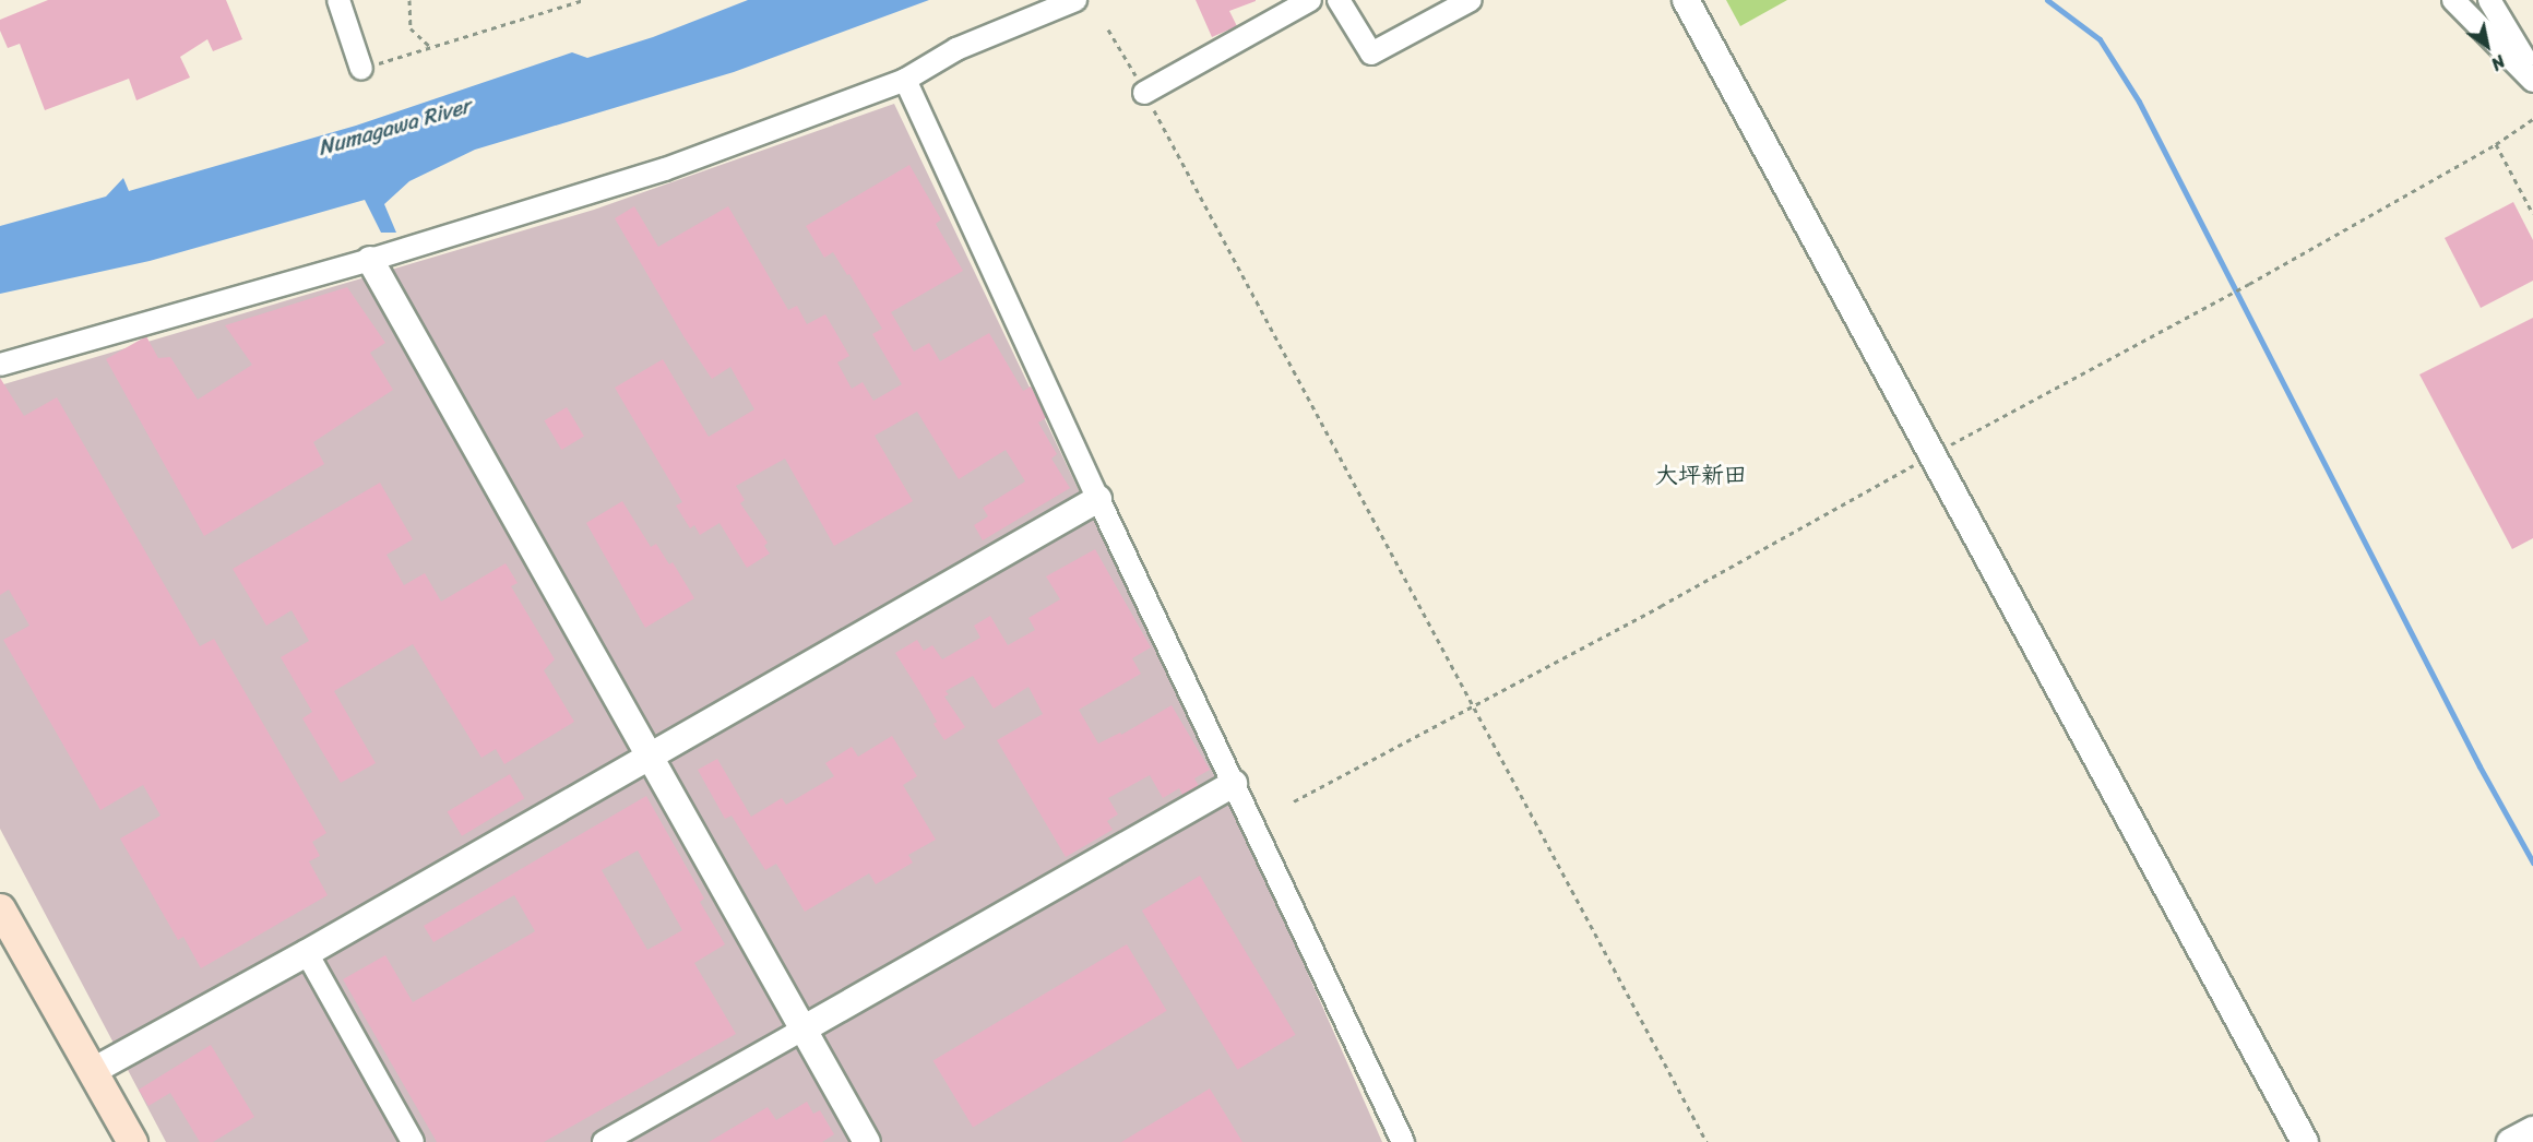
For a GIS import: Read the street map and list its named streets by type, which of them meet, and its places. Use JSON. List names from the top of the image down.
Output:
{
  "districts": ["大坪新田"],
  "water": ["Numagawa River"],
  "north": "bottom right"
}
